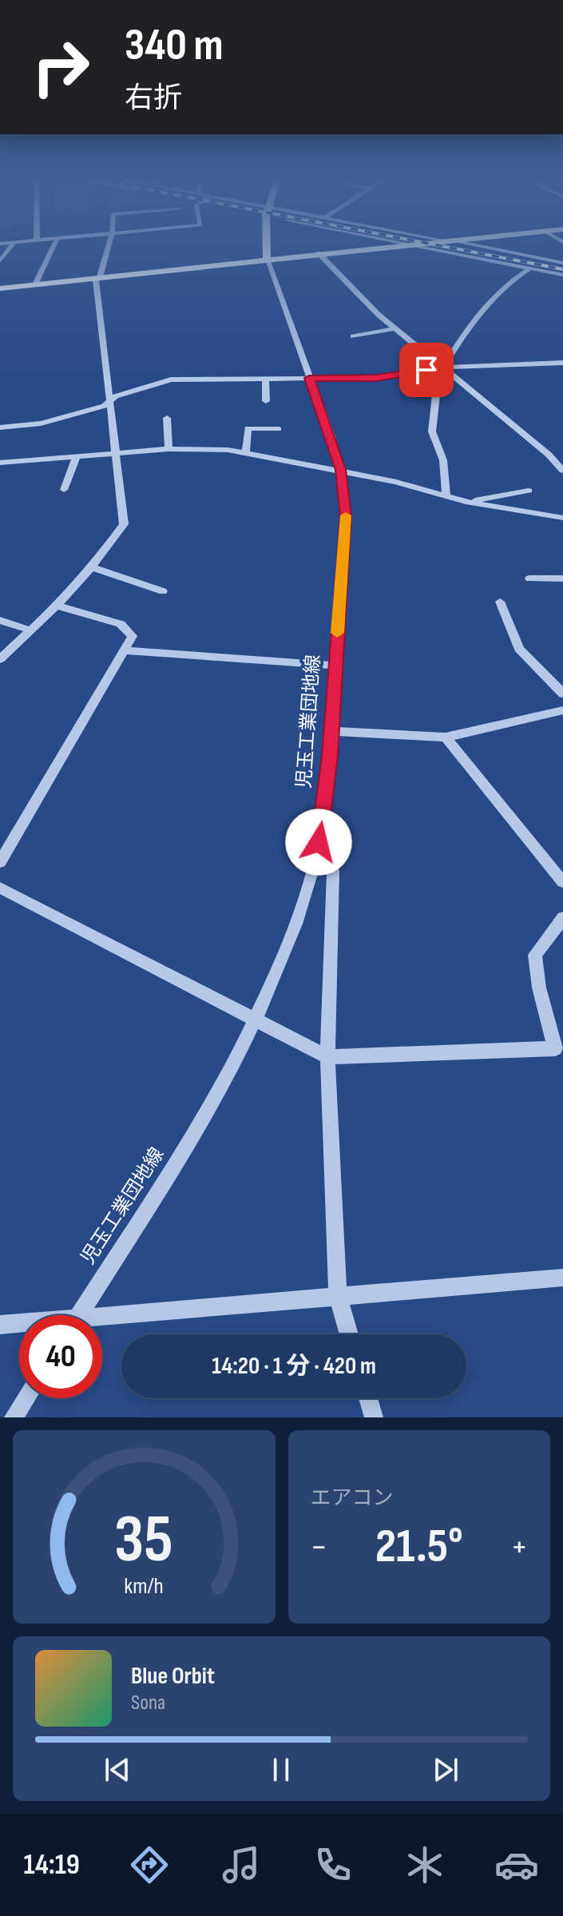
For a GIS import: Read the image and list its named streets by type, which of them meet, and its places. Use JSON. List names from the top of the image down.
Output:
{
  "streets": {
    "street": ["児玉工業団地線"]
  },
  "page": {
    "turn": ["340 m", "右折"],
    "limit": "40",
    "trip": "14:20 · 1 分 · 420 m",
    "tile": "エアコン",
    "heat": ["−", "21.5°", "+"],
    "song": ["Blue Orbit", "Sona"],
    "tabs": "14:19",
    "gauge": ["35", "km/h"]
  }
}
